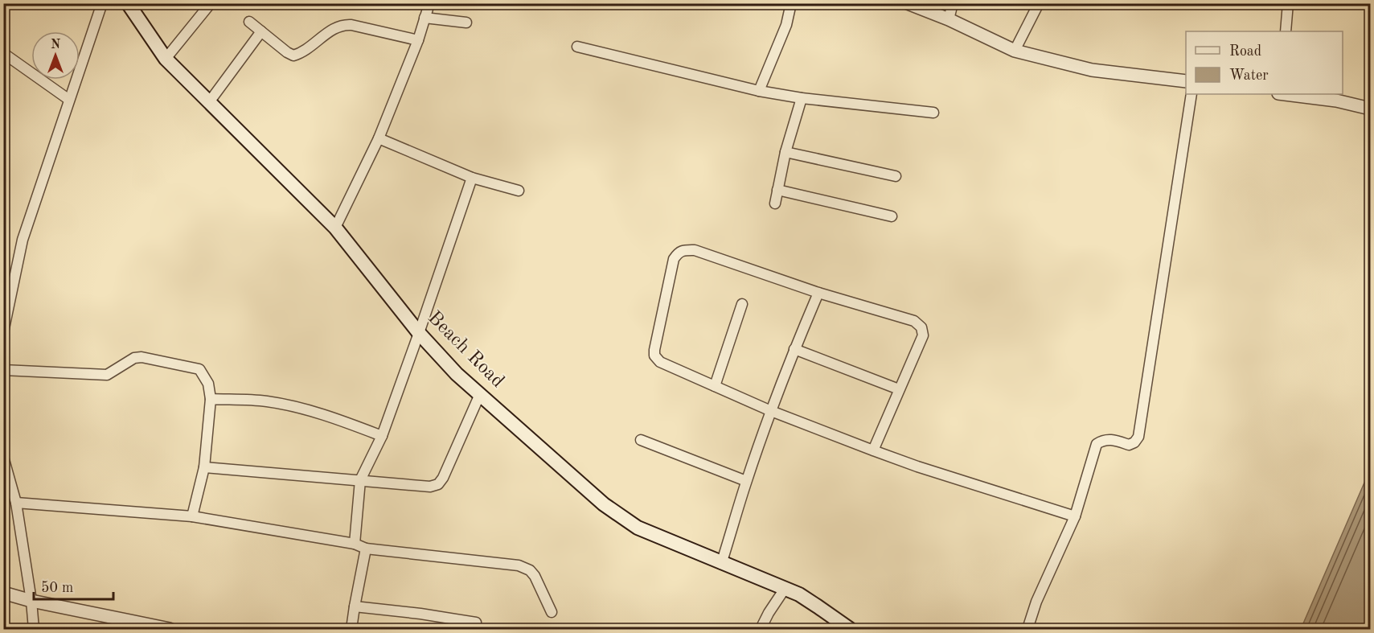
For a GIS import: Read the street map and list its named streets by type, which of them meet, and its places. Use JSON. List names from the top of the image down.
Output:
{
  "streets": {
    "main road": ["Beach Road"]
  },
  "legend": ["Road", "Water"],
  "scale_bar": "50 m",
  "north": "top"
}
